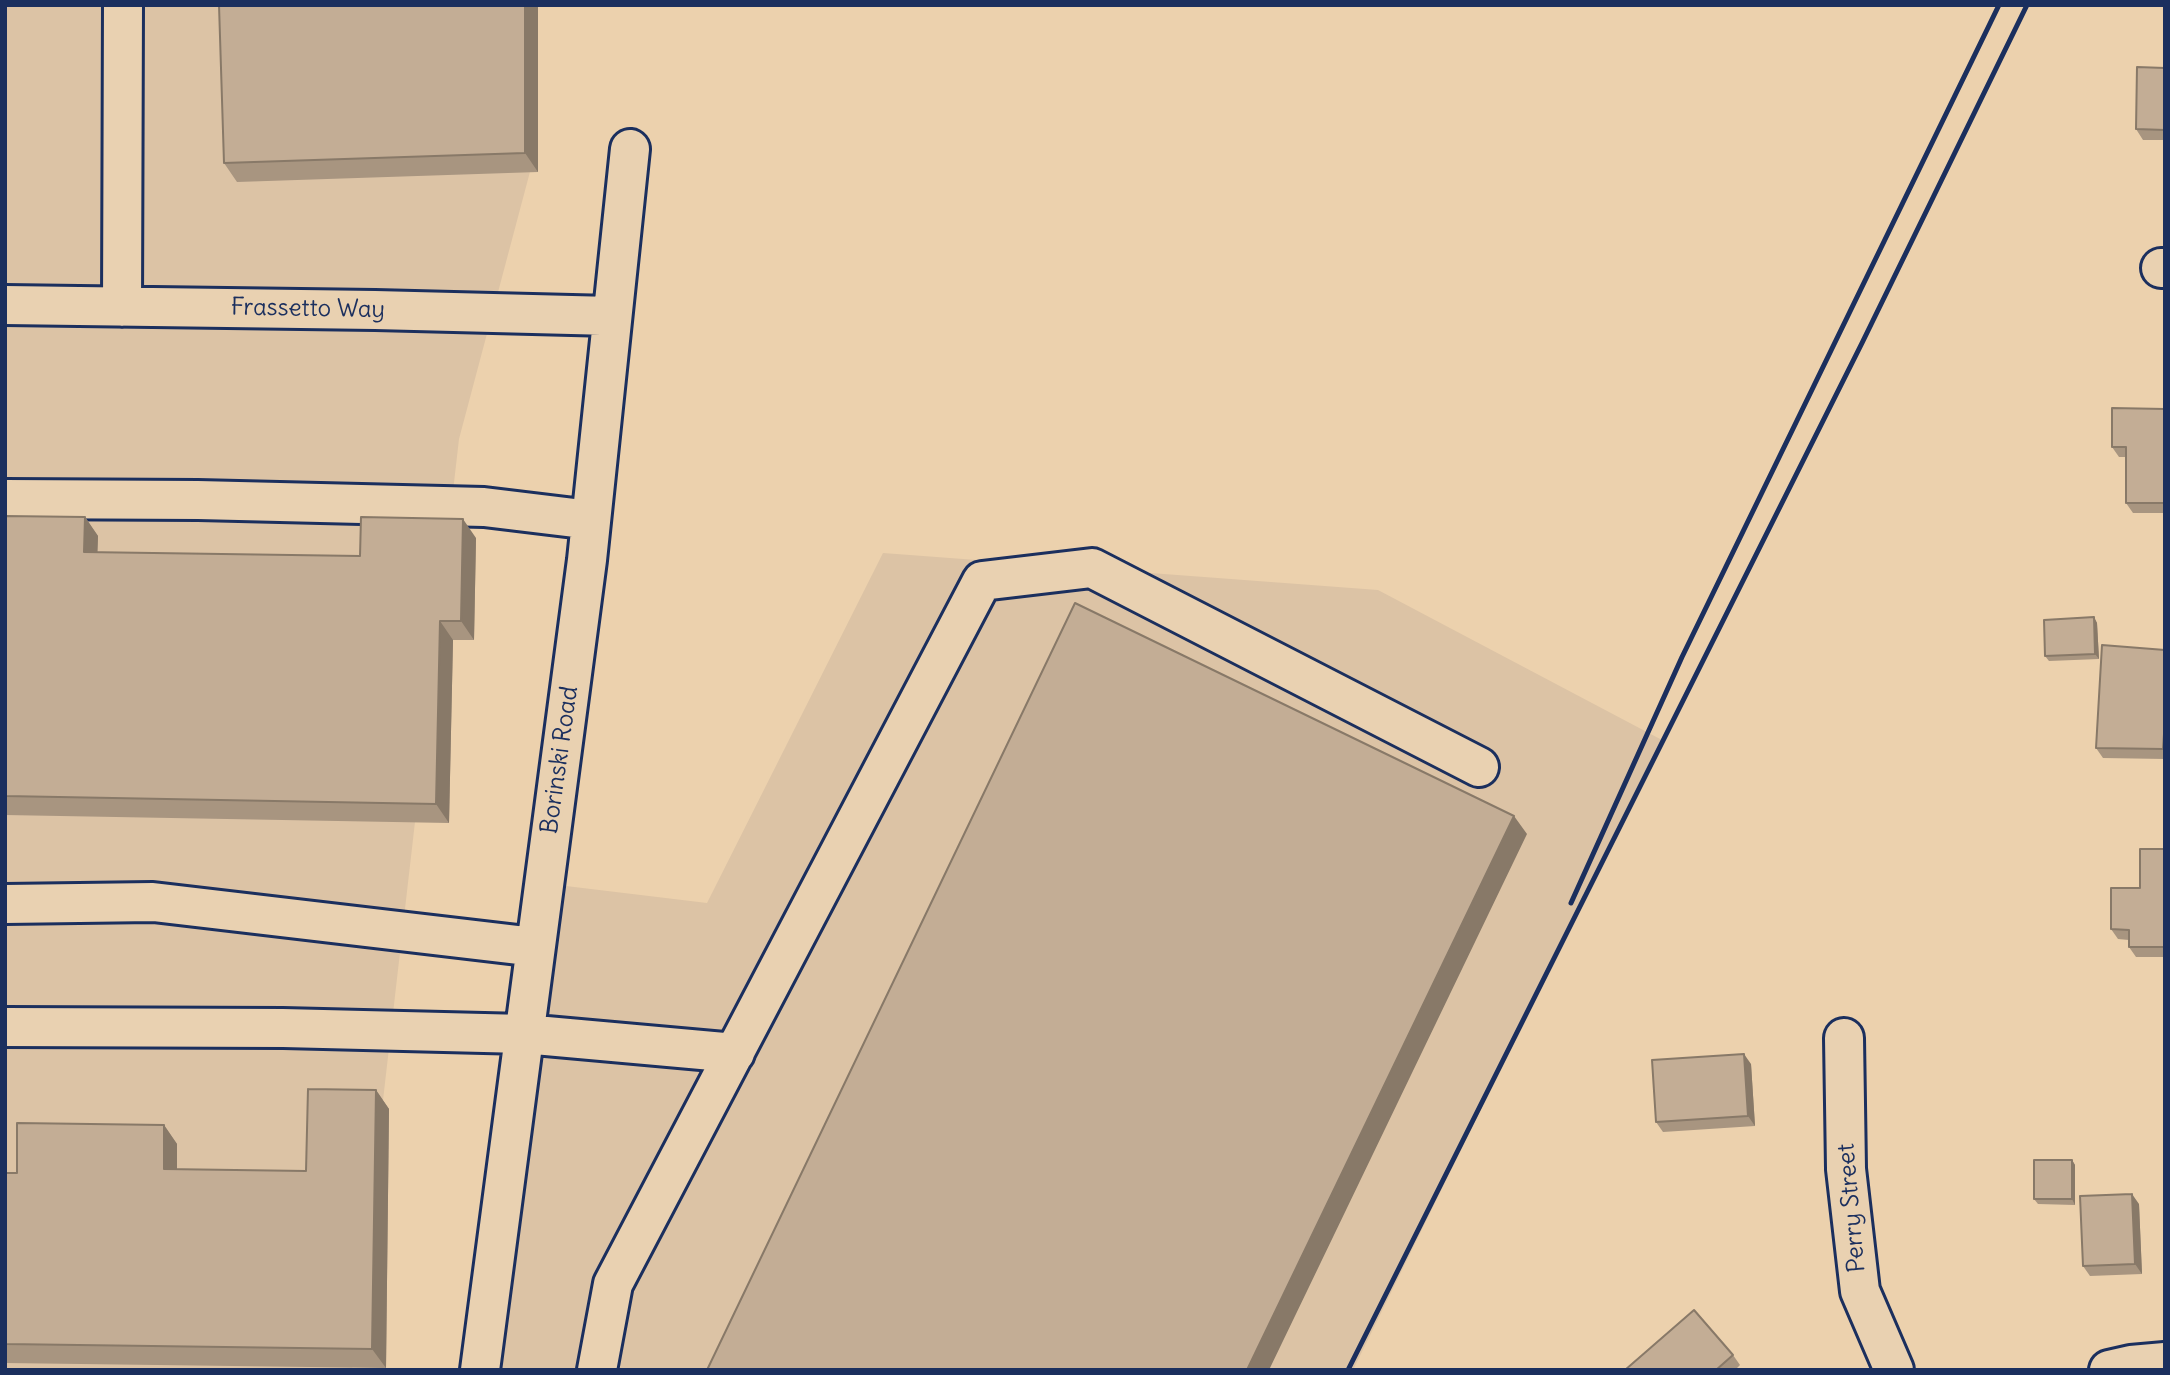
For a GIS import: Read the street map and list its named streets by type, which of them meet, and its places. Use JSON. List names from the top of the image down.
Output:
{
  "streets": {
    "street": ["Frassetto Way", "Borinski Road", "Perry Street"]
  },
  "crossings": [
    ["Frassetto Way", "Borinski Road"]
  ]
}
